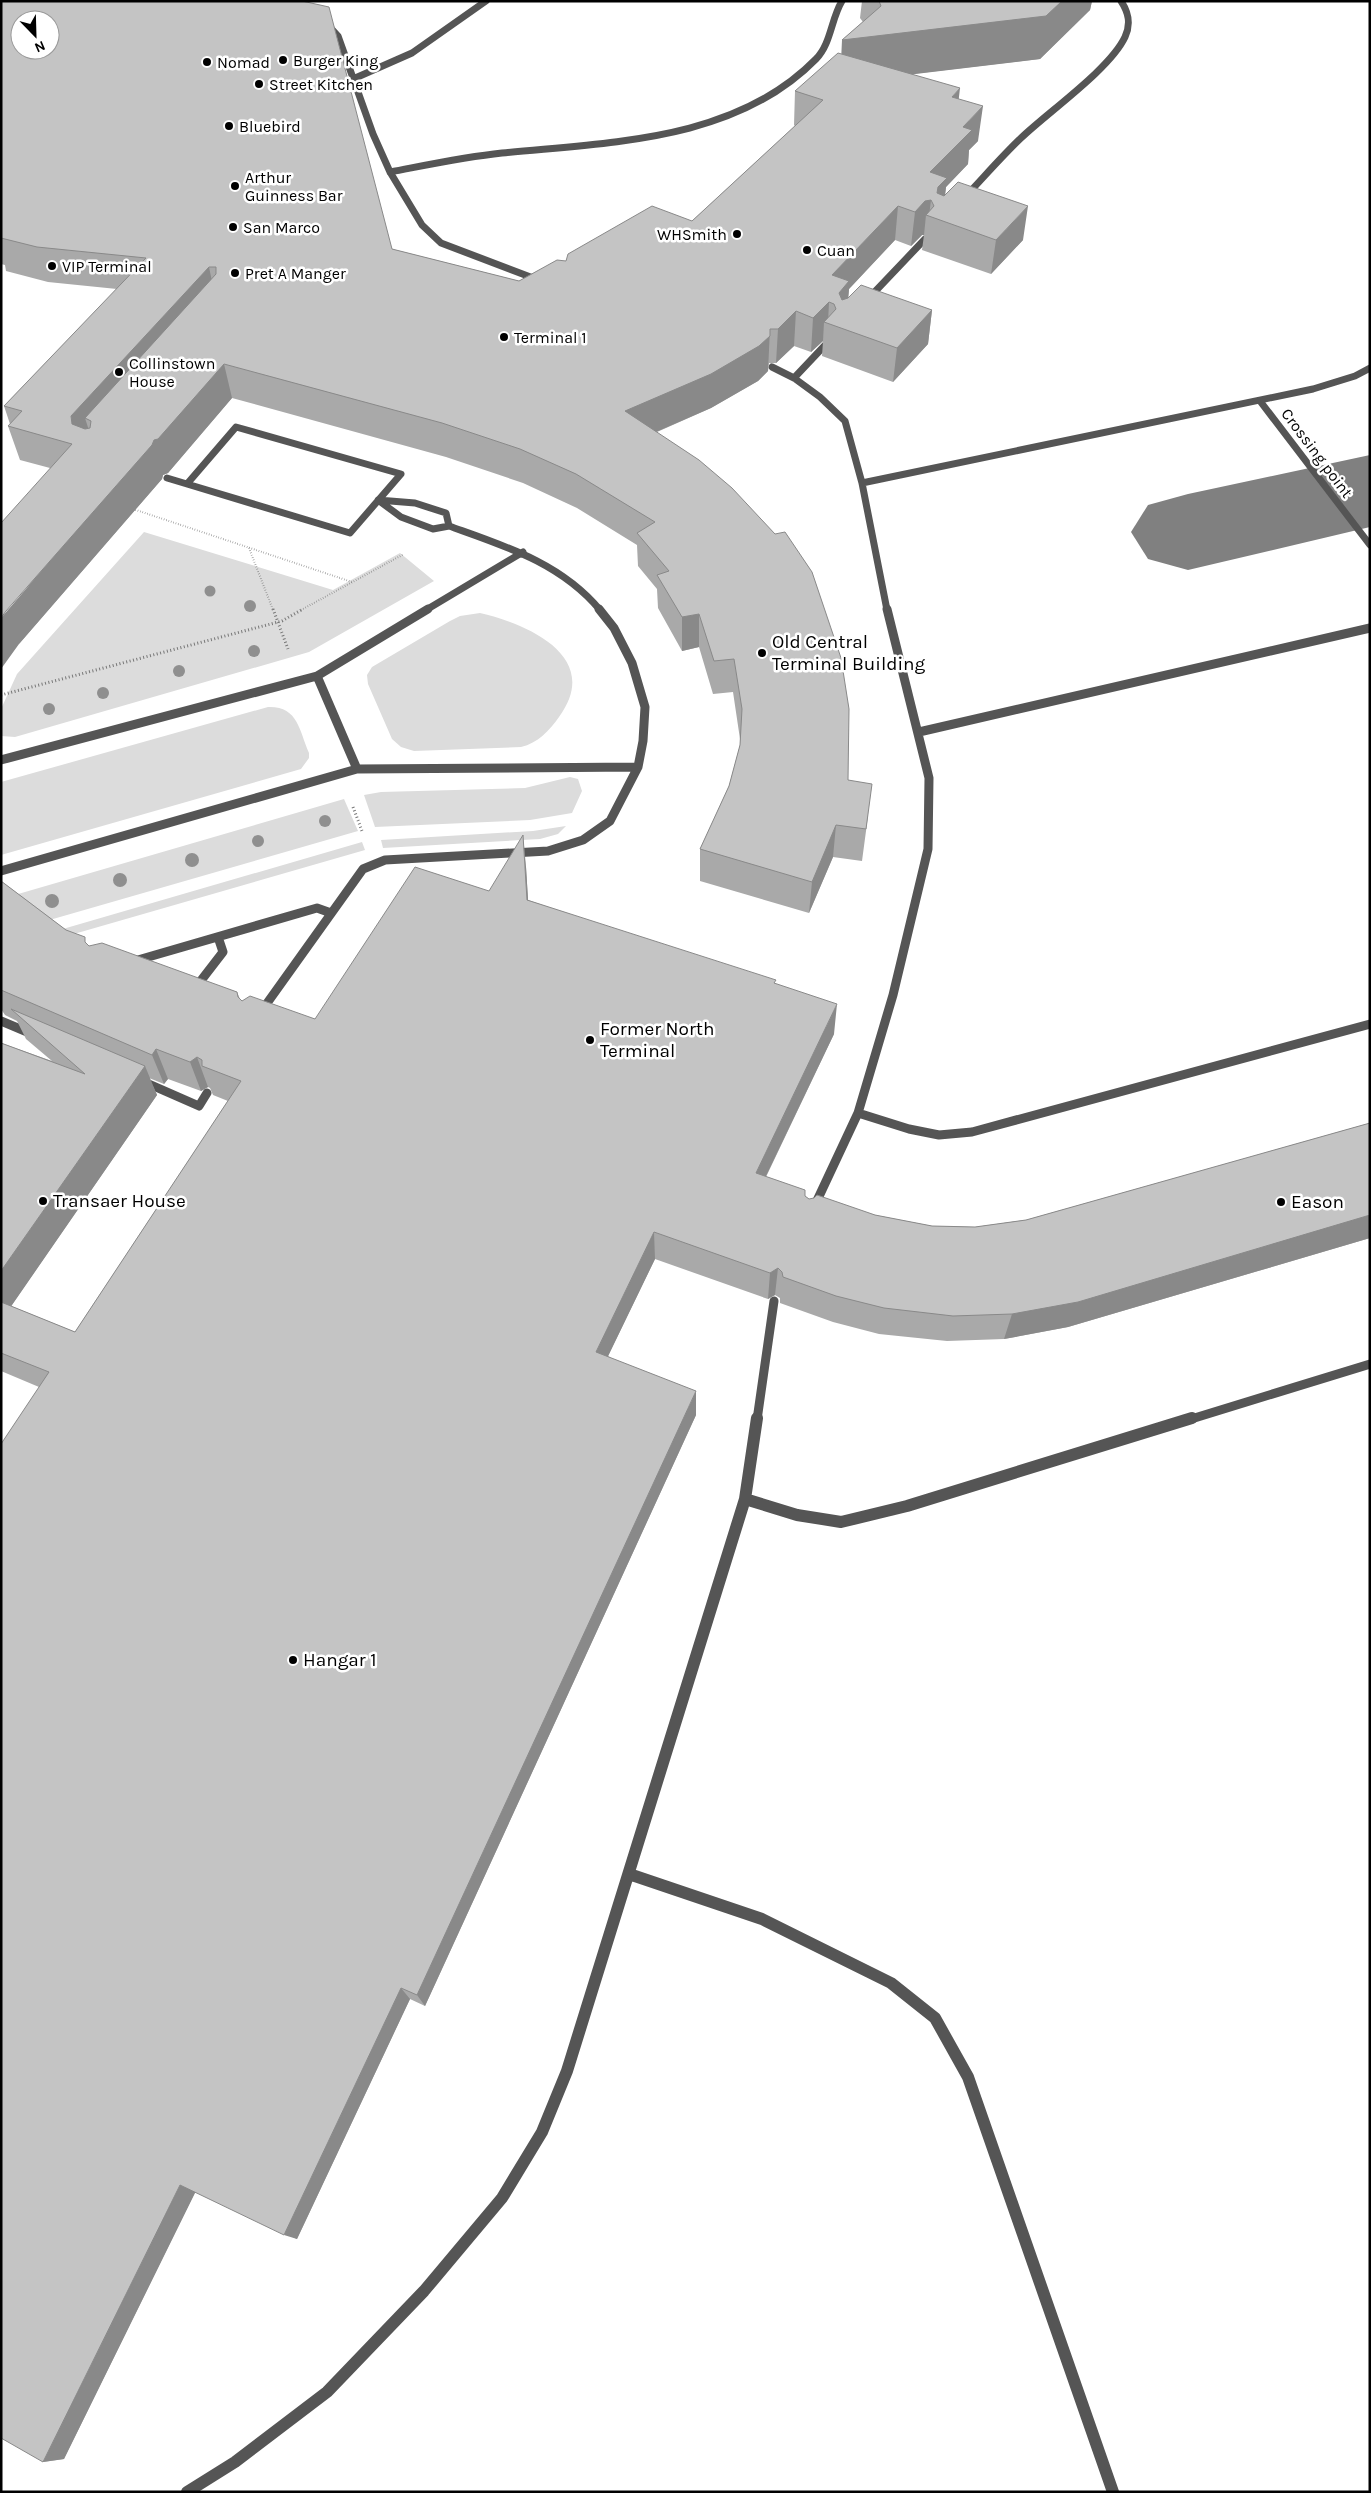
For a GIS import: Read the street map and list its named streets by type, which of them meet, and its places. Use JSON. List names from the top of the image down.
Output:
{
  "streets": {
    "lane": ["Crossing point"]
  },
  "places": [
    "Burger King",
    "Nomad",
    "Street Kitchen",
    "Bluebird",
    "Arthur Guinness Bar",
    "San Marco",
    "WHSmith",
    "Cuan",
    "VIP Terminal",
    "Pret A Manger",
    "Terminal 1",
    "Collinstown House",
    "Old Central Terminal Building",
    "Former North Terminal",
    "Transaer House",
    "Eason",
    "Hangar 1"
  ],
  "north": "bottom right"
}
